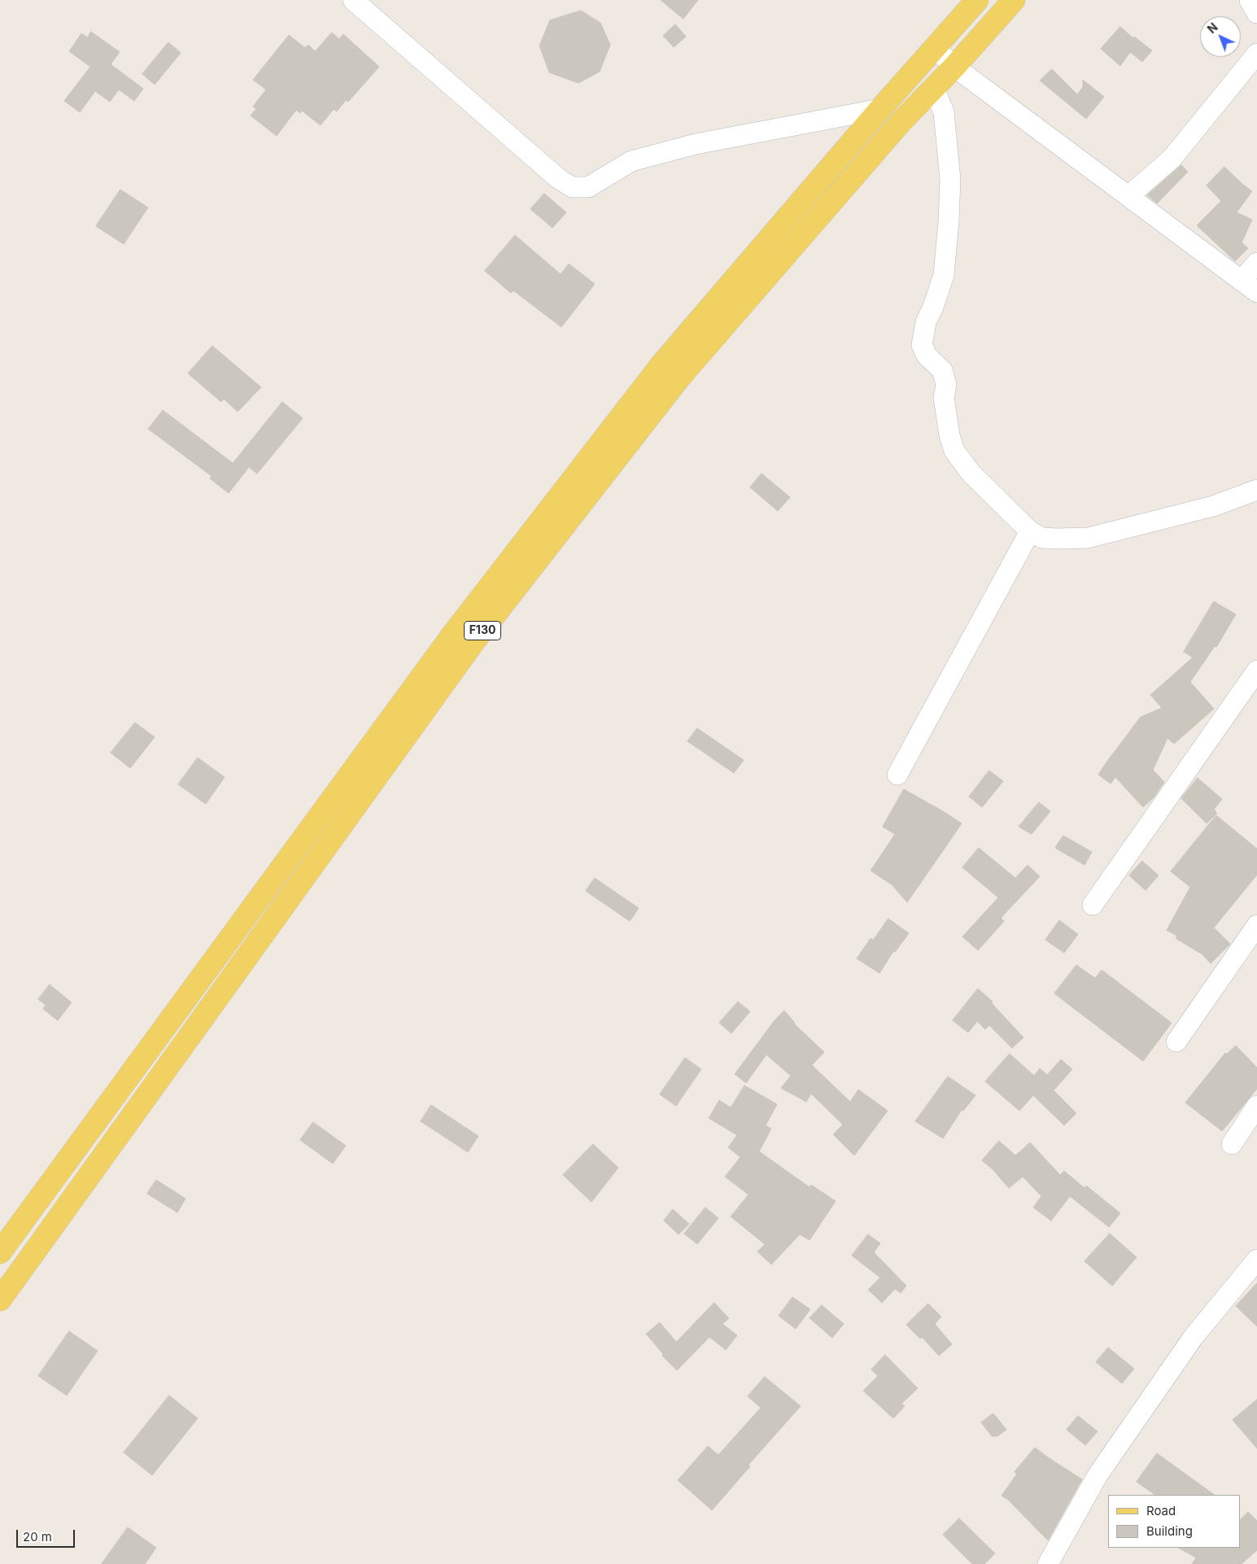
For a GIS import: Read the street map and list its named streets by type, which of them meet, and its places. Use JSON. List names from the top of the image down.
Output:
{
  "streets": {
    "main road": ["F130"]
  },
  "legend": ["Road", "Building"],
  "scale_bar": "20 m",
  "north": "top left"
}
